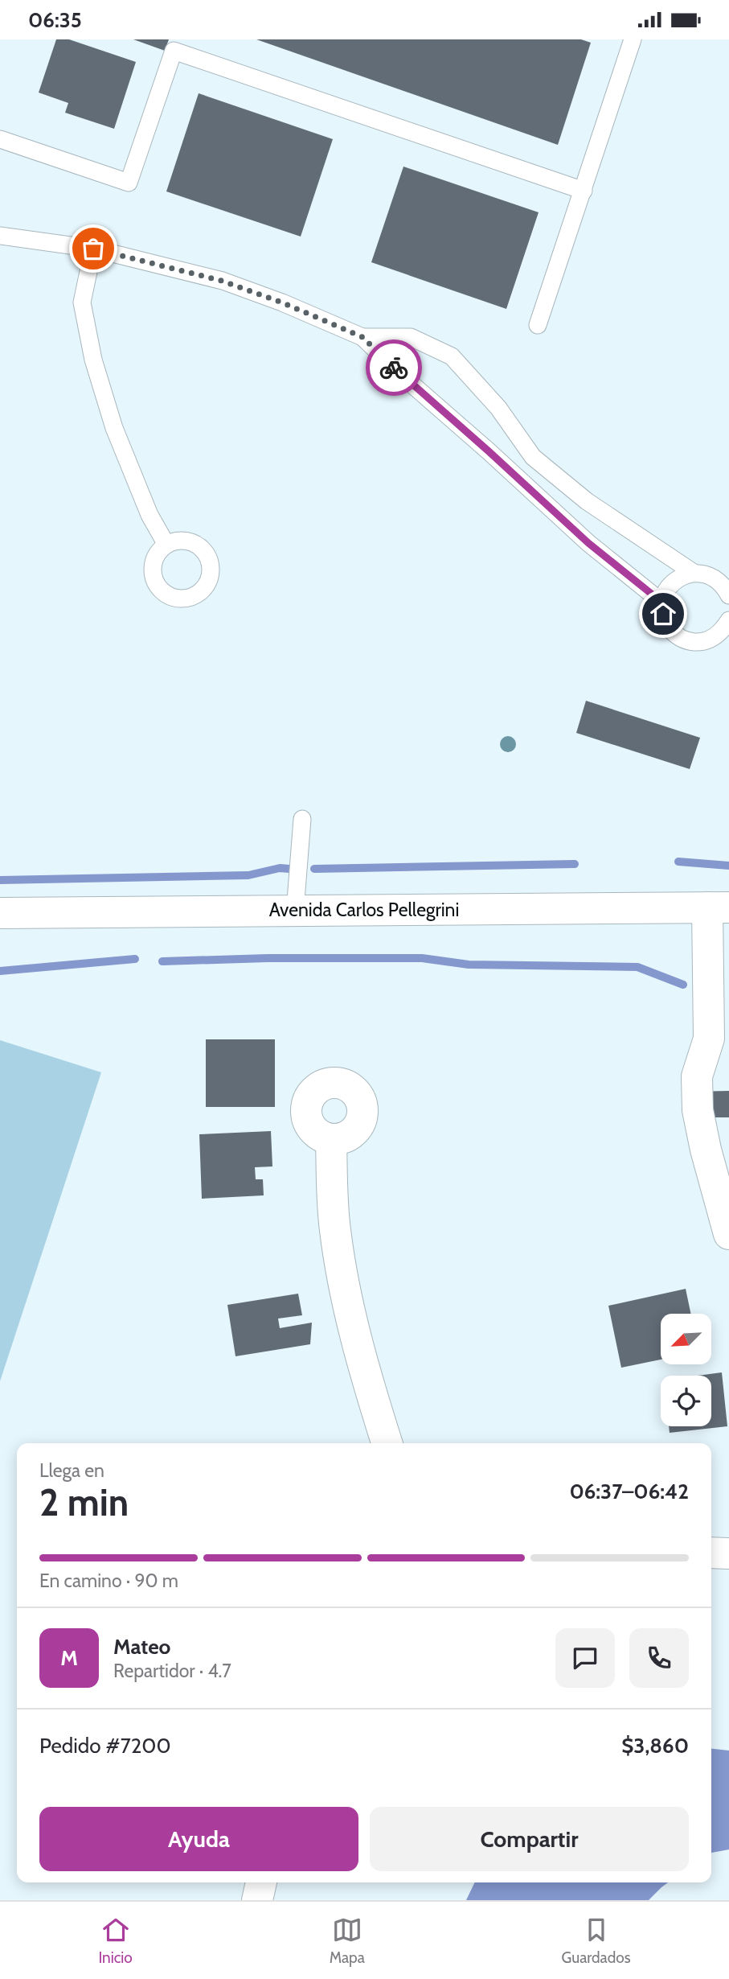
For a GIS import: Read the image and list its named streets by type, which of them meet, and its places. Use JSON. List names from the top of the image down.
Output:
{
  "streets": {
    "main road": ["Avenida Carlos Pellegrini"]
  },
  "north": "bottom left",
  "page": {
    "status": "06:35",
    "heading": ["2 min", "Llega en", "06:37–06:42"],
    "panel": [
      "Mateo",
      "Repartidor · 4.7",
      "Pedido #7200",
      "$3,860"
    ],
    "bar": "En camino · 90 m",
    "round": "M",
    "buttons": ["Ayuda", "Compartir"],
    "tabs": ["Inicio", "Mapa", "Guardados"]
  }
}
